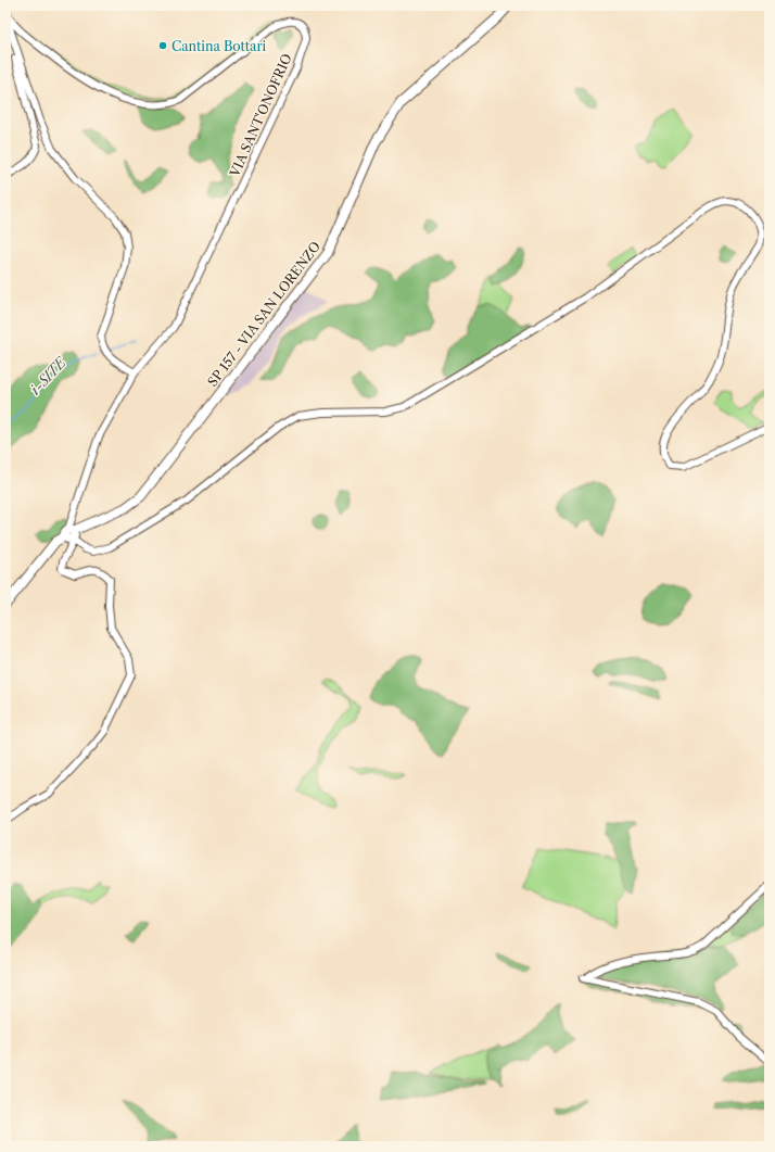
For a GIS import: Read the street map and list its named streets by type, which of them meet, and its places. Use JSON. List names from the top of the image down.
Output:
{
  "streets": {
    "main road": ["SP 157 - VIA SAN LORENZO"],
    "street": ["VIA SANT'ONOFRIO"]
  },
  "crossings": [
    ["VIA SANT'ONOFRIO", "SP 157 - VIA SAN LORENZO"]
  ],
  "water": ["i-SITE"],
  "places": ["Cantina Bottari"]
}
